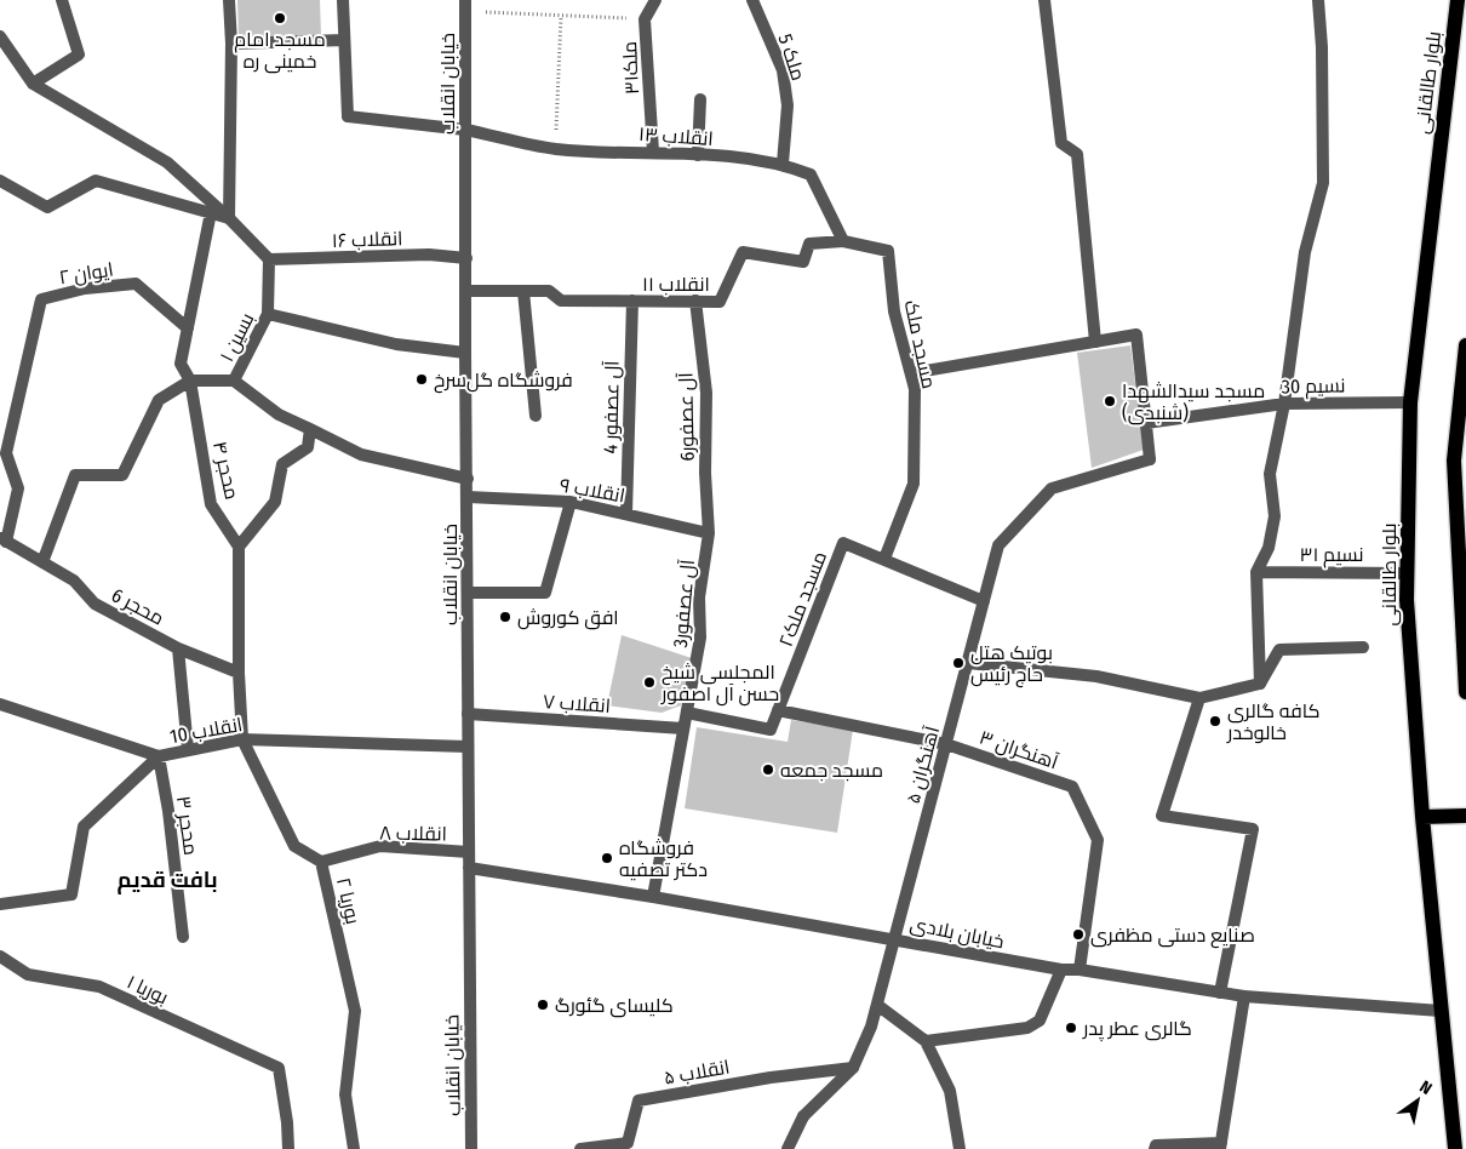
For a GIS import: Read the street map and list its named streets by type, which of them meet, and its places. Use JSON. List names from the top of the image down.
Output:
{
  "streets": {
    "main road": ["بلوار طالقانی"],
    "street": [
      "ملک 5",
      "ملک۳۱",
      "خیابان انقلاب",
      "انقلاب ۱۳",
      "انقلاب ۱۶",
      "ایوان ۲",
      "انقلاب ۱۱",
      "بسین ۱",
      "مسجد ملک",
      "نسیم 30",
      "آل عصفور 4",
      "آل عصفور6",
      "محجر ۴",
      "انقلاب ۹",
      "نسیم ۳۱",
      "مسجد ملک۲",
      "آل عصفور3",
      "محجر 6",
      "انقلاب ۷",
      "انقلاب 10",
      "آهنگران ۳",
      "آهنگران ۵",
      "محجر ۳",
      "انقلاب ۸",
      "بوریا ۲",
      "خیابان بلادی",
      "بوریا ۱",
      "انقلاب ۵"
    ]
  },
  "crossings": [
    ["ملک 5", "انقلاب ۱۳"],
    ["ملک۳۱", "انقلاب ۱۳"],
    ["بلوار طالقانی", "نسیم 30"],
    ["بلوار طالقانی", "نسیم ۳۱"],
    ["بلوار طالقانی", "خیابان بلادی"],
    ["خیابان انقلاب", "انقلاب ۱۳"],
    ["خیابان انقلاب", "انقلاب ۱۶"],
    ["خیابان انقلاب", "انقلاب ۱۱"],
    ["خیابان انقلاب", "انقلاب ۹"],
    ["خیابان انقلاب", "انقلاب ۷"],
    ["خیابان انقلاب", "انقلاب 10"],
    ["خیابان انقلاب", "انقلاب ۸"],
    ["خیابان انقلاب", "خیابان بلادی"],
    ["انقلاب ۱۳", "انقلاب ۱۱"],
    ["انقلاب ۱۳", "مسجد ملک"],
    ["انقلاب ۱۶", "بسین ۱"],
    ["ایوان ۲", "محجر ۴"],
    ["ایوان ۲", "محجر 6"],
    ["انقلاب ۱۱", "مسجد ملک"],
    ["انقلاب ۱۱", "آل عصفور 4"],
    ["انقلاب ۱۱", "آل عصفور6"],
    ["مسجد ملک", "مسجد ملک۲"],
    ["نسیم 30", "آهنگران ۵"],
    ["آل عصفور 4", "انقلاب ۹"],
    ["آل عصفور6", "انقلاب ۹"],
    ["آل عصفور6", "آل عصفور3"],
    ["انقلاب ۹", "آل عصفور3"],
    ["مسجد ملک۲", "آل عصفور3"],
    ["مسجد ملک۲", "آهنگران ۳"],
    ["مسجد ملک۲", "آهنگران ۵"],
    ["آل عصفور3", "انقلاب ۷"],
    ["آل عصفور3", "خیابان بلادی"],
    ["محجر 6", "انقلاب 10"],
    ["انقلاب 10", "محجر ۳"],
    ["انقلاب 10", "بوریا ۲"],
    ["آهنگران ۳", "آهنگران ۵"],
    ["آهنگران ۳", "خیابان بلادی"],
    ["آهنگران ۵", "خیابان بلادی"],
    ["آهنگران ۵", "انقلاب ۵"],
    ["انقلاب ۸", "بوریا ۲"]
  ],
  "districts": ["بافت قدیم"],
  "places": [
    "مسجد امام خمینی ره",
    "فروشگاه گل‌سرخ",
    "مسجد سیدالشهدا (شنبدی)",
    "افق کوروش",
    "بوتیک هتل حاج رئیس",
    "المجلسی شیخ حسن آل اصفور",
    "کافه گالری خالوخدر",
    "مسجد جمعه",
    "فروشگاه دکتر تصفیه",
    "صنایع دستی مظفری",
    "کلیسای گئورگ",
    "گالری عطر پدر"
  ],
  "north": "top right"
}
